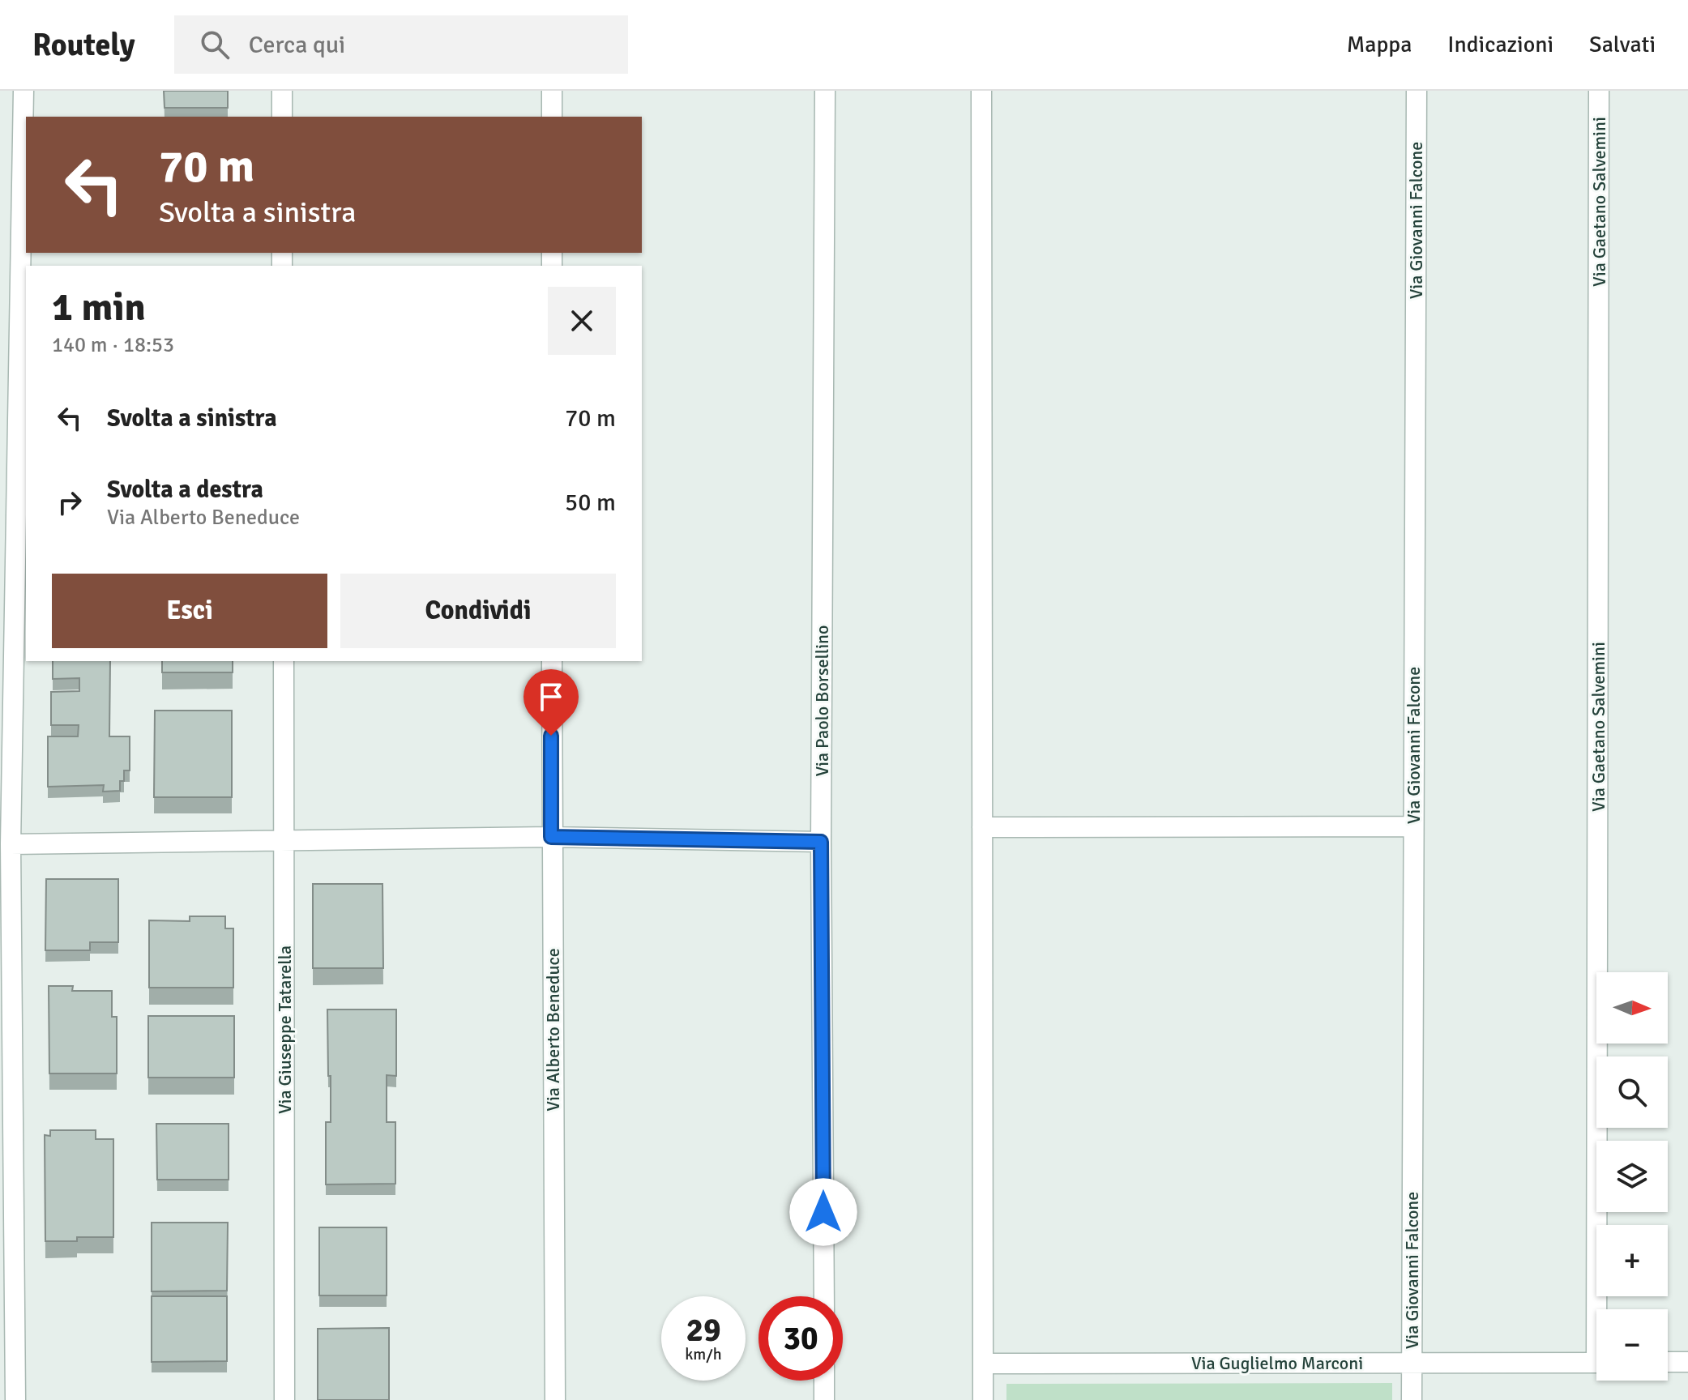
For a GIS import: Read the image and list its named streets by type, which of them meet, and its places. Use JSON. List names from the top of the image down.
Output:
{
  "streets": {
    "street": [
      "Via Gaetano Salvemini",
      "Via Giovanni Falcone",
      "Via Paolo Borsellino",
      "Via Giuseppe Tatarella",
      "Via Alberto Beneduce",
      "Via Guglielmo Marconi"
    ]
  },
  "crossings": [
    ["Via Giovanni Falcone", "Via Guglielmo Marconi"]
  ],
  "north": "right",
  "page": {
    "header": "Routely",
    "search": "Cerca qui",
    "nav": ["Mappa", "Indicazioni", "Salvati"],
    "turn": ["70 m", "Svolta a sinistra"],
    "heading": ["1 min", "140 m · 18:53"],
    "list": [
      {
        "name": "Svolta a sinistra",
        "value": "70 m"
      },
      {
        "name": "Svolta a destra",
        "note": "Via Alberto Beneduce",
        "value": "50 m"
      }
    ],
    "buttons": ["Esci", "Condividi"],
    "map_buttons": ["+", "−"],
    "speed": "29 km/h",
    "limit": "30"
  }
}
